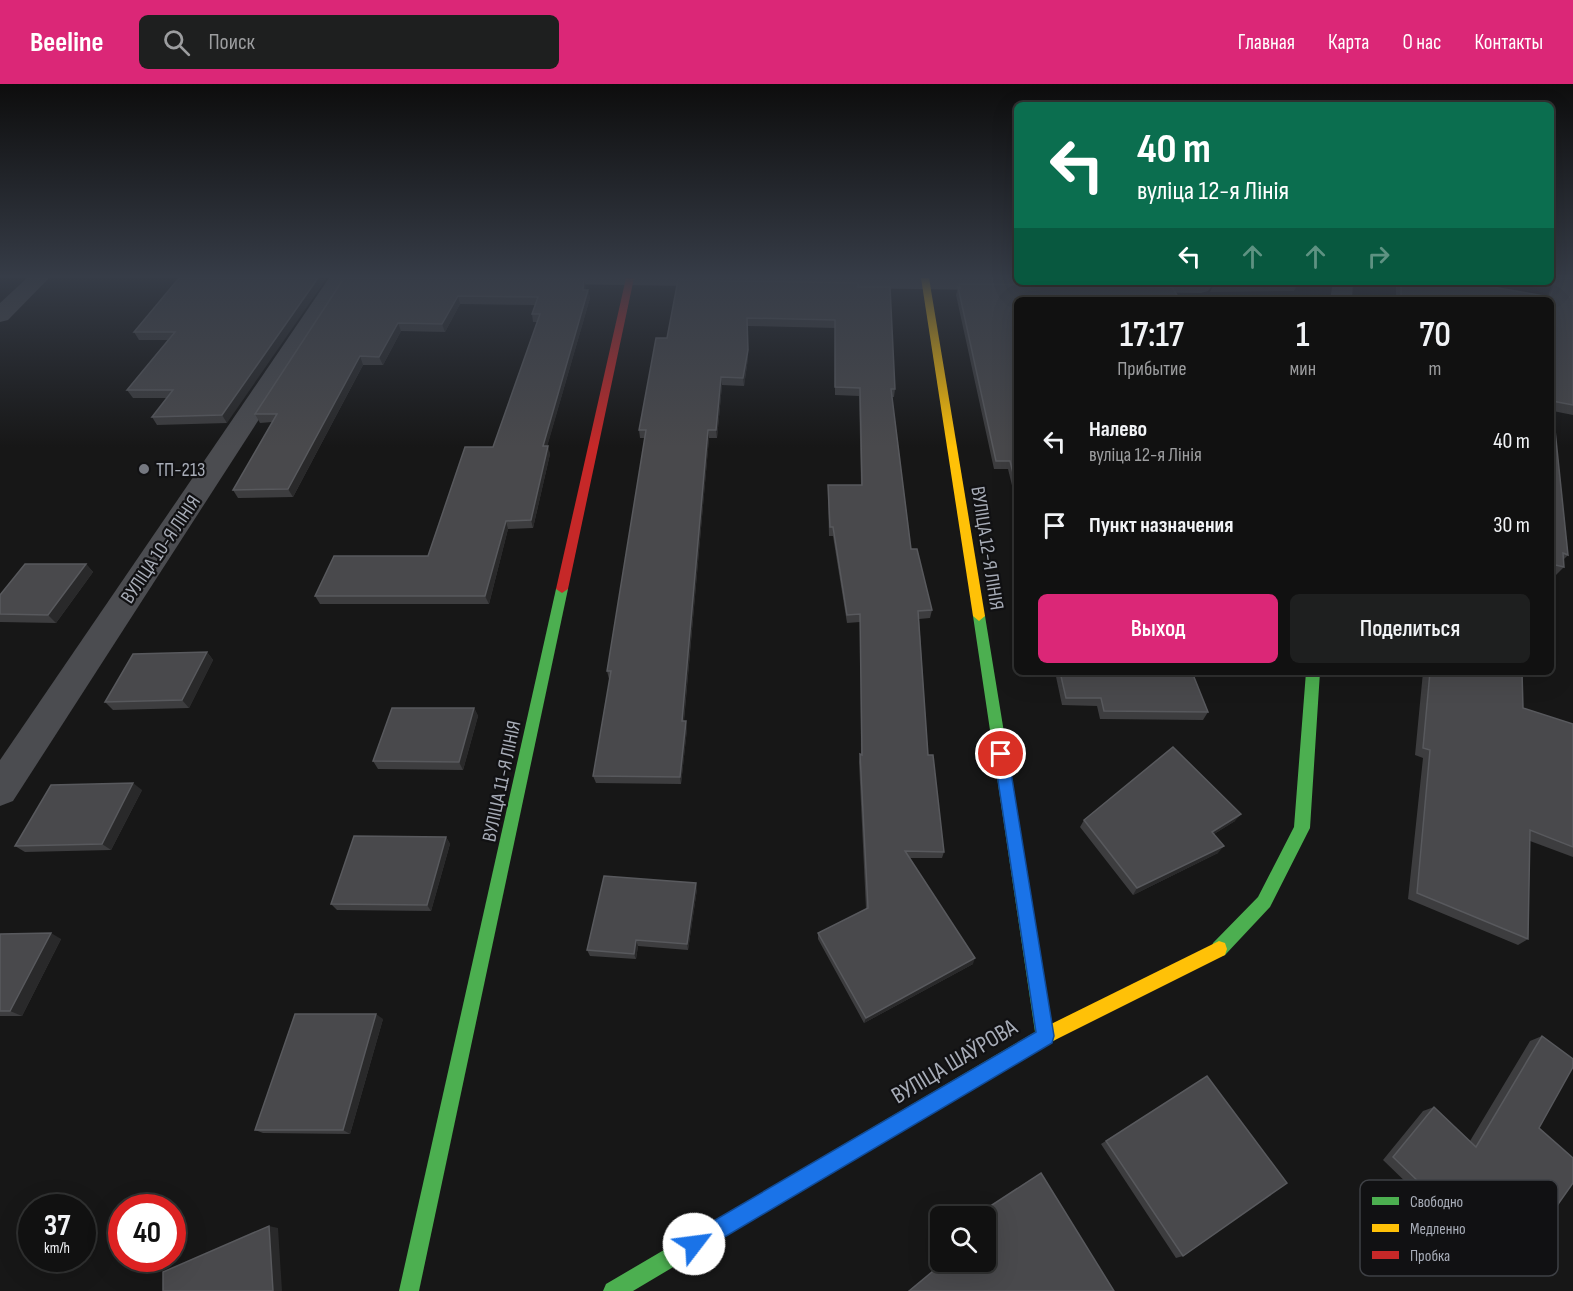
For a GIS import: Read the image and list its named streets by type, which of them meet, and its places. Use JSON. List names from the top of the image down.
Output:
{
  "streets": {
    "street": [
      "ВУЛІЦА 12-Я ЛІНІЯ",
      "ВУЛІЦА 10-Я ЛІНІЯ",
      "ВУЛІЦА 11-Я ЛІНІЯ",
      "ВУЛІЦА ШАЎРОВА"
    ]
  },
  "crossings": [
    ["ВУЛІЦА 12-Я ЛІНІЯ", "ВУЛІЦА ШАЎРОВА"]
  ],
  "places": ["ТП-213"],
  "legend": ["Свободно", "Медленно", "Пробка"],
  "page": {
    "header": "Beeline",
    "search": "Поиск",
    "nav": [
      "Главная",
      "Карта",
      "О нас",
      "Контакты"
    ],
    "turn": ["40 m", "вуліца 12-я Лінія"],
    "eta": [
      "17:17",
      "Прибытие",
      "1",
      "мин",
      "70",
      "m"
    ],
    "list": [
      {
        "name": "Налево",
        "note": "вуліца 12-я Лінія",
        "value": "40 m"
      },
      {
        "name": "Пункт назначения",
        "value": "30 m"
      }
    ],
    "buttons": ["Выход", "Поделиться"],
    "speed": "37 km/h",
    "limit": "40"
  }
}
